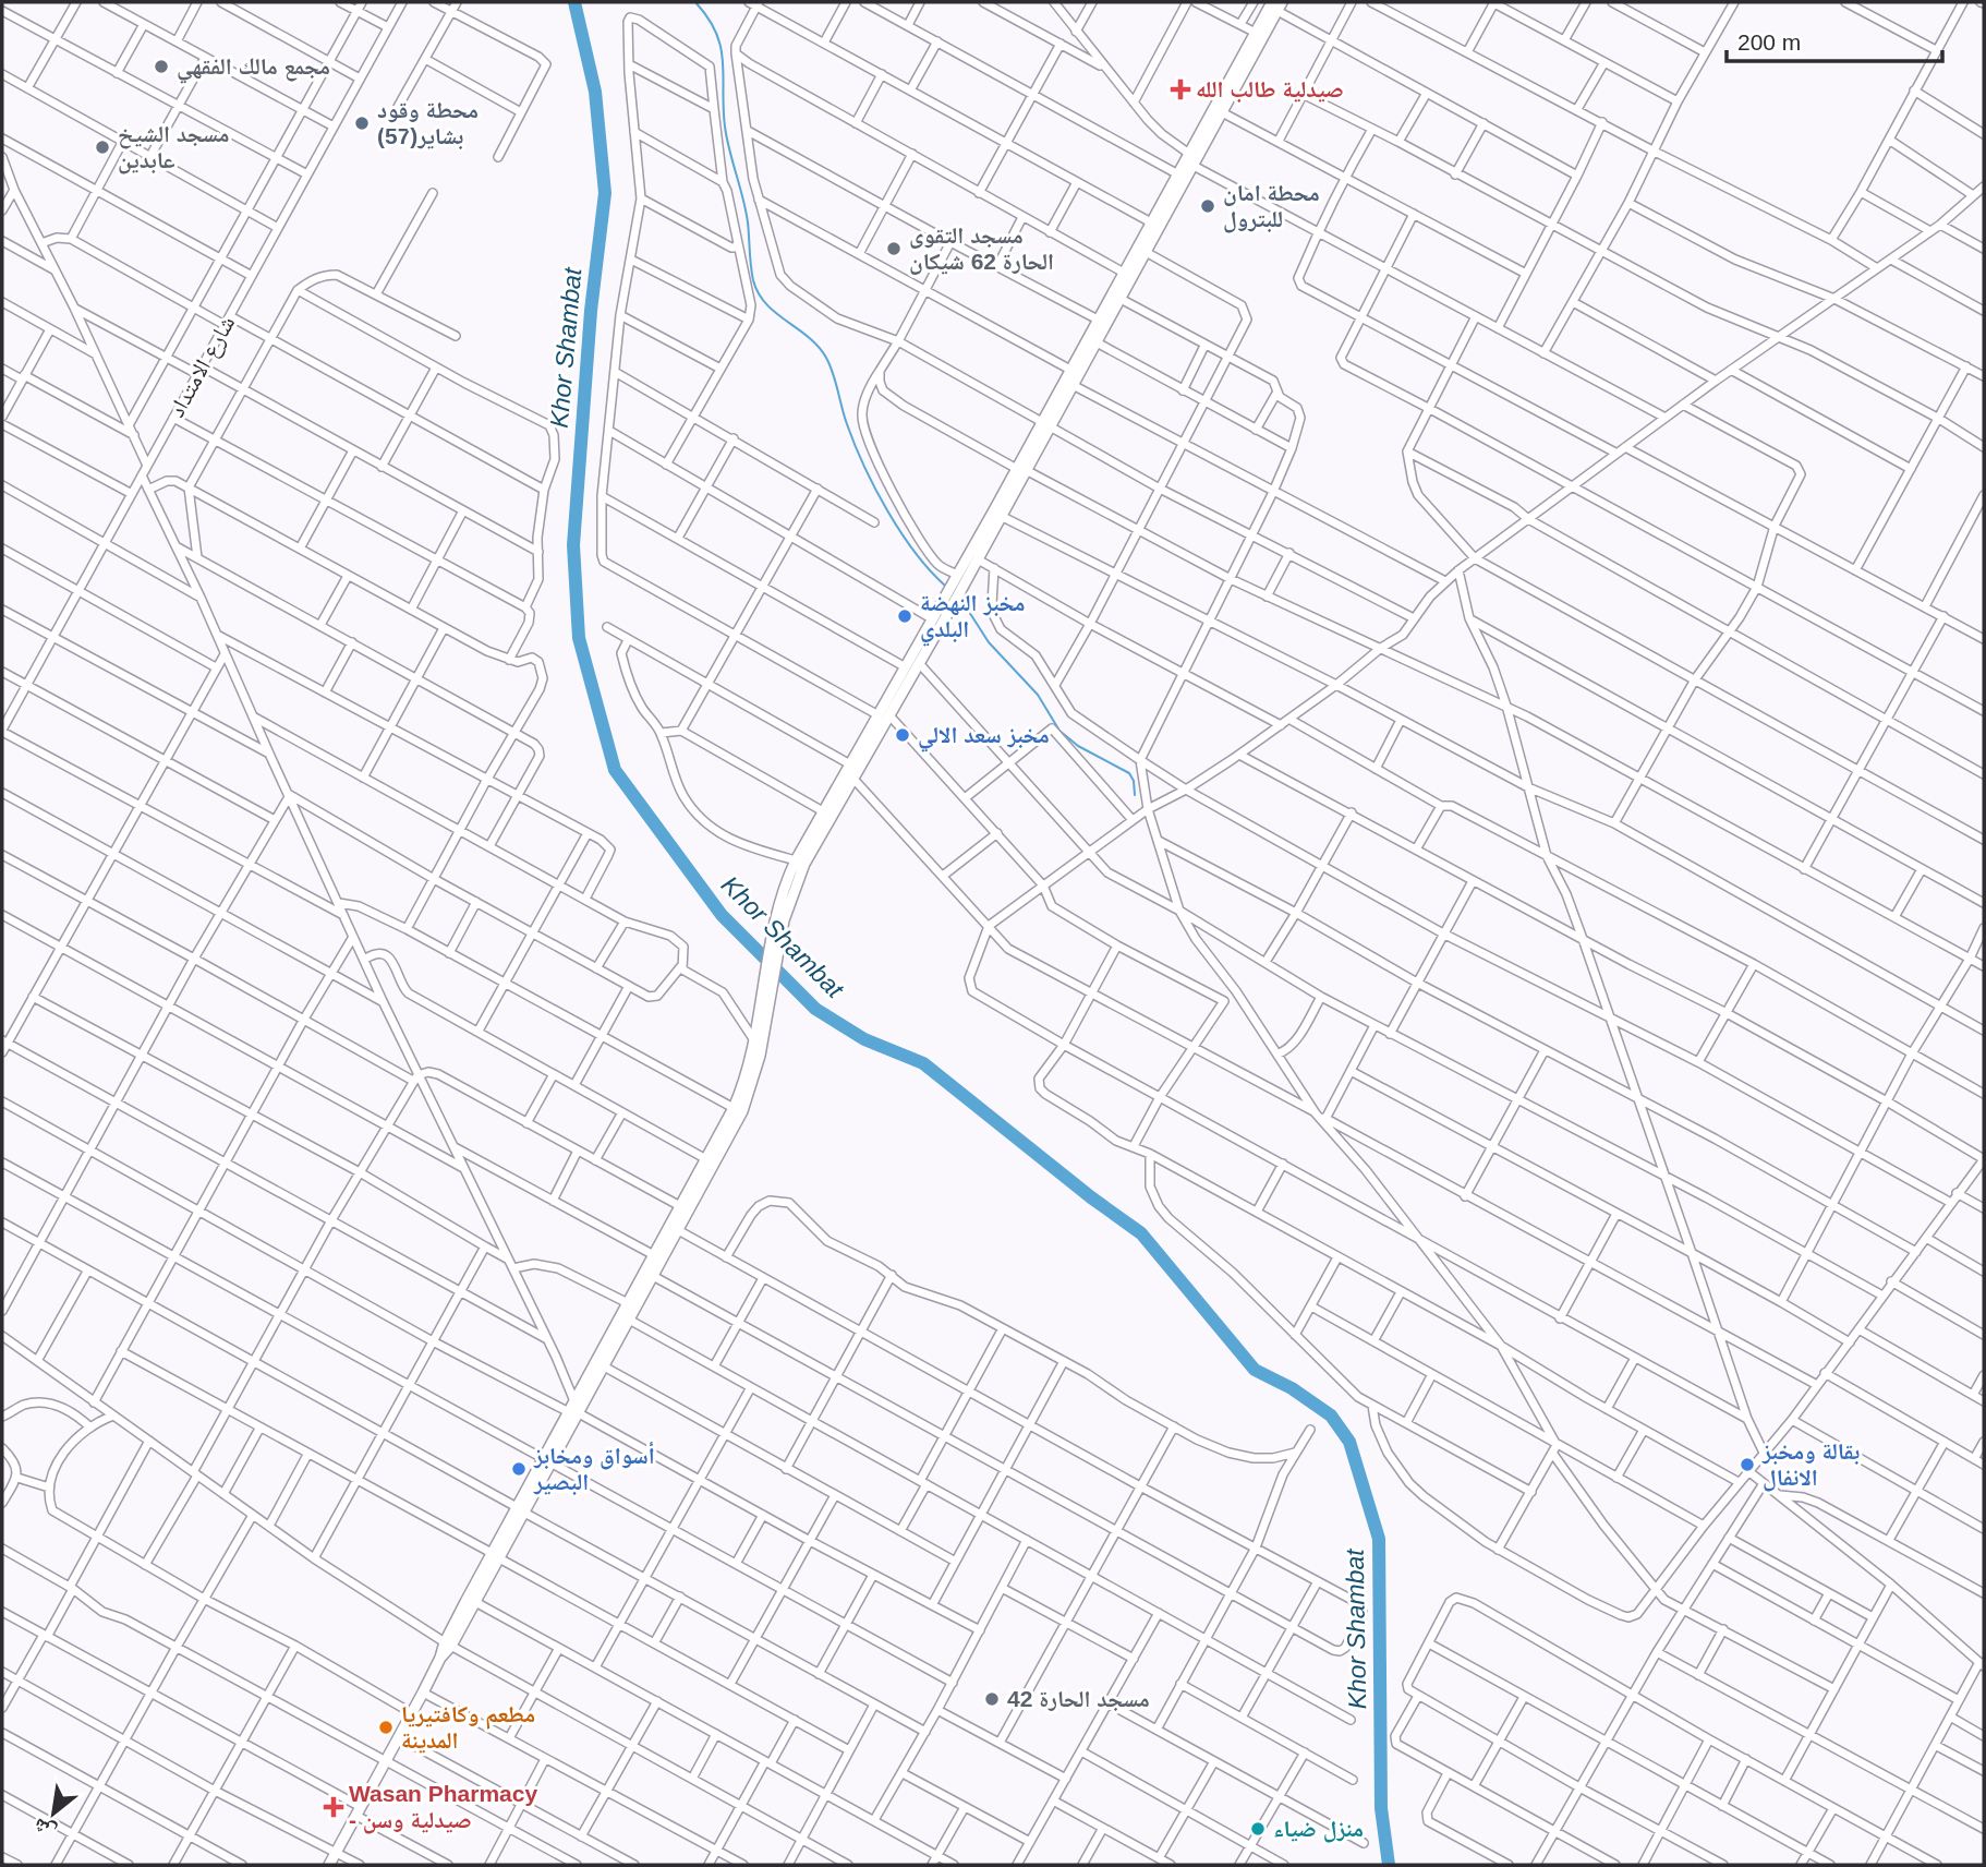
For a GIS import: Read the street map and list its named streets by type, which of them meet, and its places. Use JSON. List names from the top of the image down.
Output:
{
  "streets": {
    "street": ["شارع الامتداد"]
  },
  "water": ["Khor Shambat"],
  "places": {
    "other": [
      "مجمع مالك الفقهي",
      "محطة وقود بشاير(57)",
      "مسجد الشيخ عابدين",
      "محطة امان للبترول",
      "مسجد التقوى الحارة 62 شيكان",
      "مخبز النهضة البلدي",
      "مخبز سعد الالي",
      "بقالة ومخبز الانفال",
      "أسواق ومخابز البصير",
      "مسجد الحارة 42",
      "مطعم وكافتيريا المدينة",
      "منزل ضياء"
    ],
    "health": ["صيدلية طالب الله", "Wasan Pharmacy - صيدلية وسن"]
  },
  "scale_bar": "200 m",
  "north": "bottom left"
}
